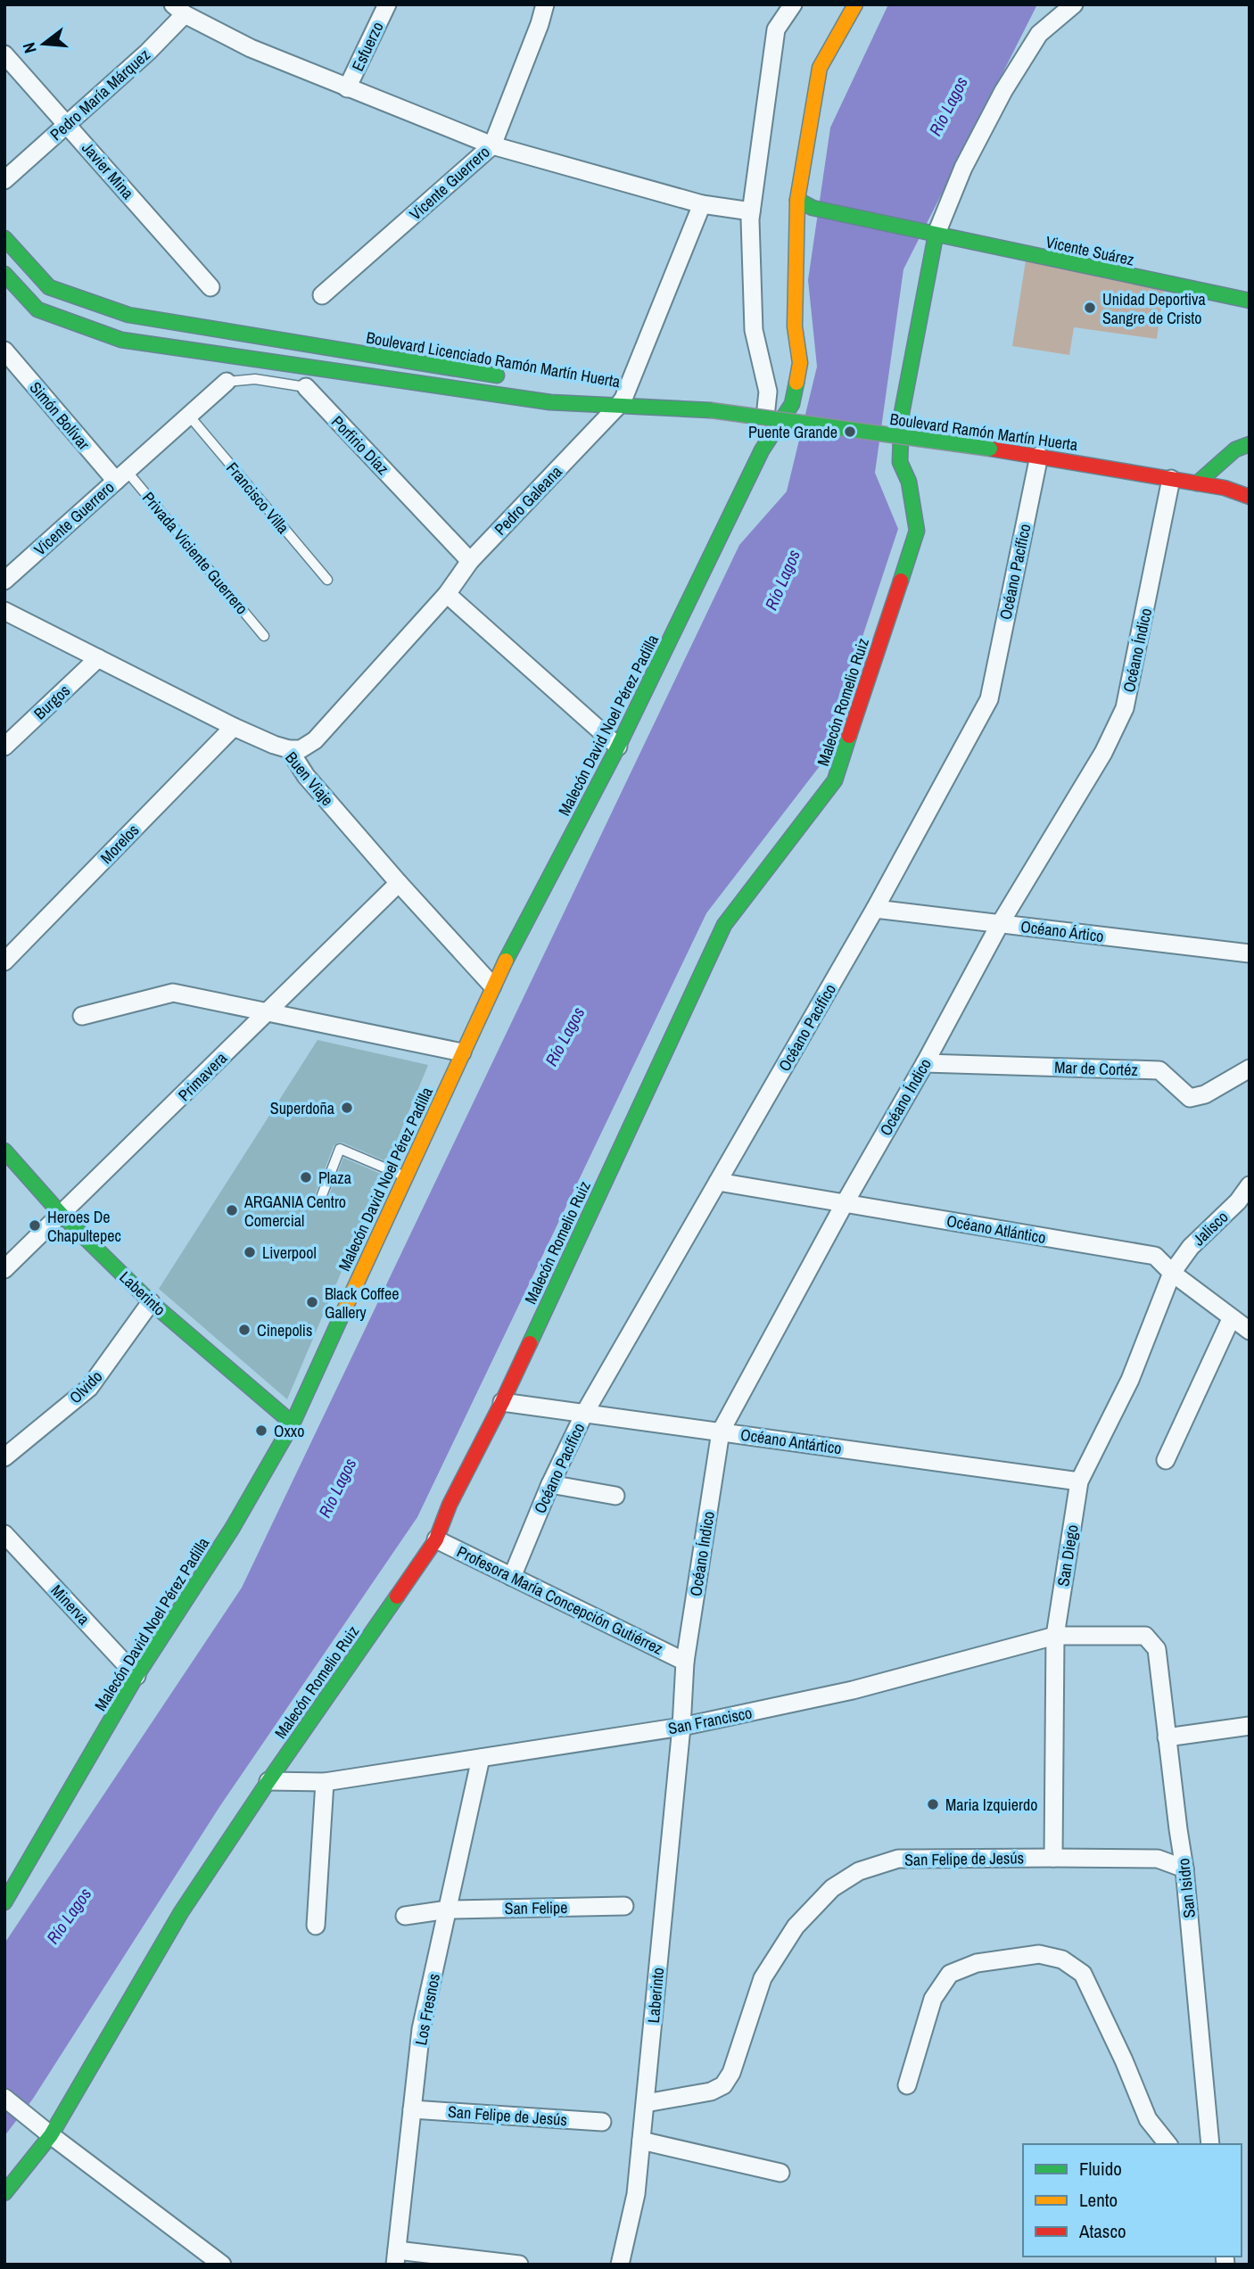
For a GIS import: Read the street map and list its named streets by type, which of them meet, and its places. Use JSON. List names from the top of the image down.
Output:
{
  "streets": {
    "street": [
      "Esfuerzo",
      "Pedro María Márquez",
      "Javier Mina",
      "Vicente Guerrero",
      "Vicente Suárez",
      "Boulevard Licenciado Ramón Martín Huerta",
      "Simón Bolívar",
      "Boulevard Ramón Martín Huerta",
      "Porfirio Díaz",
      "Pedro Galeana",
      "Océano Pacífico",
      "Océano Índico",
      "Burgos",
      "Malecón Romelio Ruiz",
      "Malecón David Noel Pérez Padilla",
      "Buen Viaje",
      "Morelos",
      "Océano Ártico",
      "Mar de Cortéz",
      "Primavera",
      "Jalisco",
      "Océano Atlántico",
      "Laberinto",
      "Olvido",
      "Océano Antártico",
      "San Diego",
      "Profesora María Concepción Gutiérrez",
      "Minerva",
      "San Francisco",
      "San Felipe de Jesús",
      "San Isidro",
      "San Felipe",
      "Los Fresnos"
    ],
    "lane": ["Francisco Villa", "Privada Viciente Guerrero"]
  },
  "crossings": [
    ["Pedro María Márquez", "Javier Mina"],
    ["Vicente Guerrero", "Simón Bolívar"],
    ["Vicente Guerrero", "Porfirio Díaz"],
    ["Vicente Guerrero", "Francisco Villa"],
    ["Vicente Guerrero", "Privada Viciente Guerrero"],
    ["Vicente Suárez", "Malecón Romelio Ruiz"],
    ["Vicente Suárez", "Malecón David Noel Pérez Padilla"],
    ["Boulevard Licenciado Ramón Martín Huerta", "Boulevard Ramón Martín Huerta"],
    ["Boulevard Licenciado Ramón Martín Huerta", "Pedro Galeana"],
    ["Simón Bolívar", "Privada Viciente Guerrero"],
    ["Boulevard Ramón Martín Huerta", "Océano Pacífico"],
    ["Boulevard Ramón Martín Huerta", "Océano Índico"],
    ["Porfirio Díaz", "Pedro Galeana"],
    ["Pedro Galeana", "Buen Viaje"],
    ["Océano Pacífico", "Océano Ártico"],
    ["Océano Pacífico", "Océano Atlántico"],
    ["Océano Pacífico", "Océano Antártico"],
    ["Océano Pacífico", "Profesora María Concepción Gutiérrez"],
    ["Océano Índico", "Océano Ártico"],
    ["Océano Índico", "Mar de Cortéz"],
    ["Océano Índico", "Océano Atlántico"],
    ["Océano Índico", "Laberinto"],
    ["Océano Índico", "Océano Antártico"],
    ["Océano Índico", "Profesora María Concepción Gutiérrez"],
    ["Océano Índico", "San Francisco"],
    ["Burgos", "Buen Viaje"],
    ["Malecón Romelio Ruiz", "Océano Antártico"],
    ["Malecón Romelio Ruiz", "Profesora María Concepción Gutiérrez"],
    ["Malecón Romelio Ruiz", "San Francisco"],
    ["Malecón David Noel Pérez Padilla", "Buen Viaje"],
    ["Malecón David Noel Pérez Padilla", "Laberinto"],
    ["Malecón David Noel Pérez Padilla", "Minerva"],
    ["Buen Viaje", "Morelos"],
    ["Buen Viaje", "Primavera"],
    ["Primavera", "Laberinto"],
    ["Jalisco", "Océano Atlántico"],
    ["Jalisco", "San Diego"],
    ["Océano Atlántico", "San Diego"],
    ["Laberinto", "Olvido"],
    ["Laberinto", "San Francisco"],
    ["Laberinto", "San Felipe de Jesús"],
    ["Océano Antártico", "San Diego"],
    ["San Diego", "San Francisco"],
    ["San Diego", "San Felipe de Jesús"],
    ["San Francisco", "San Isidro"],
    ["San Francisco", "Los Fresnos"],
    ["San Felipe de Jesús", "San Isidro"],
    ["San Felipe de Jesús", "Los Fresnos"],
    ["San Felipe", "Los Fresnos"]
  ],
  "water": ["Río Lagos"],
  "places": [
    "Unidad Deportiva Sangre de Cristo",
    "Puente Grande",
    "Superdoña",
    "Plaza",
    "ARGANIA Centro Comercial",
    "Heroes De Chapultepec",
    "Liverpool",
    "Black Coffee Gallery",
    "Cinepolis",
    "Oxxo",
    "Maria Izquierdo"
  ],
  "legend": ["Fluido", "Lento", "Atasco"],
  "north": "left"
}
